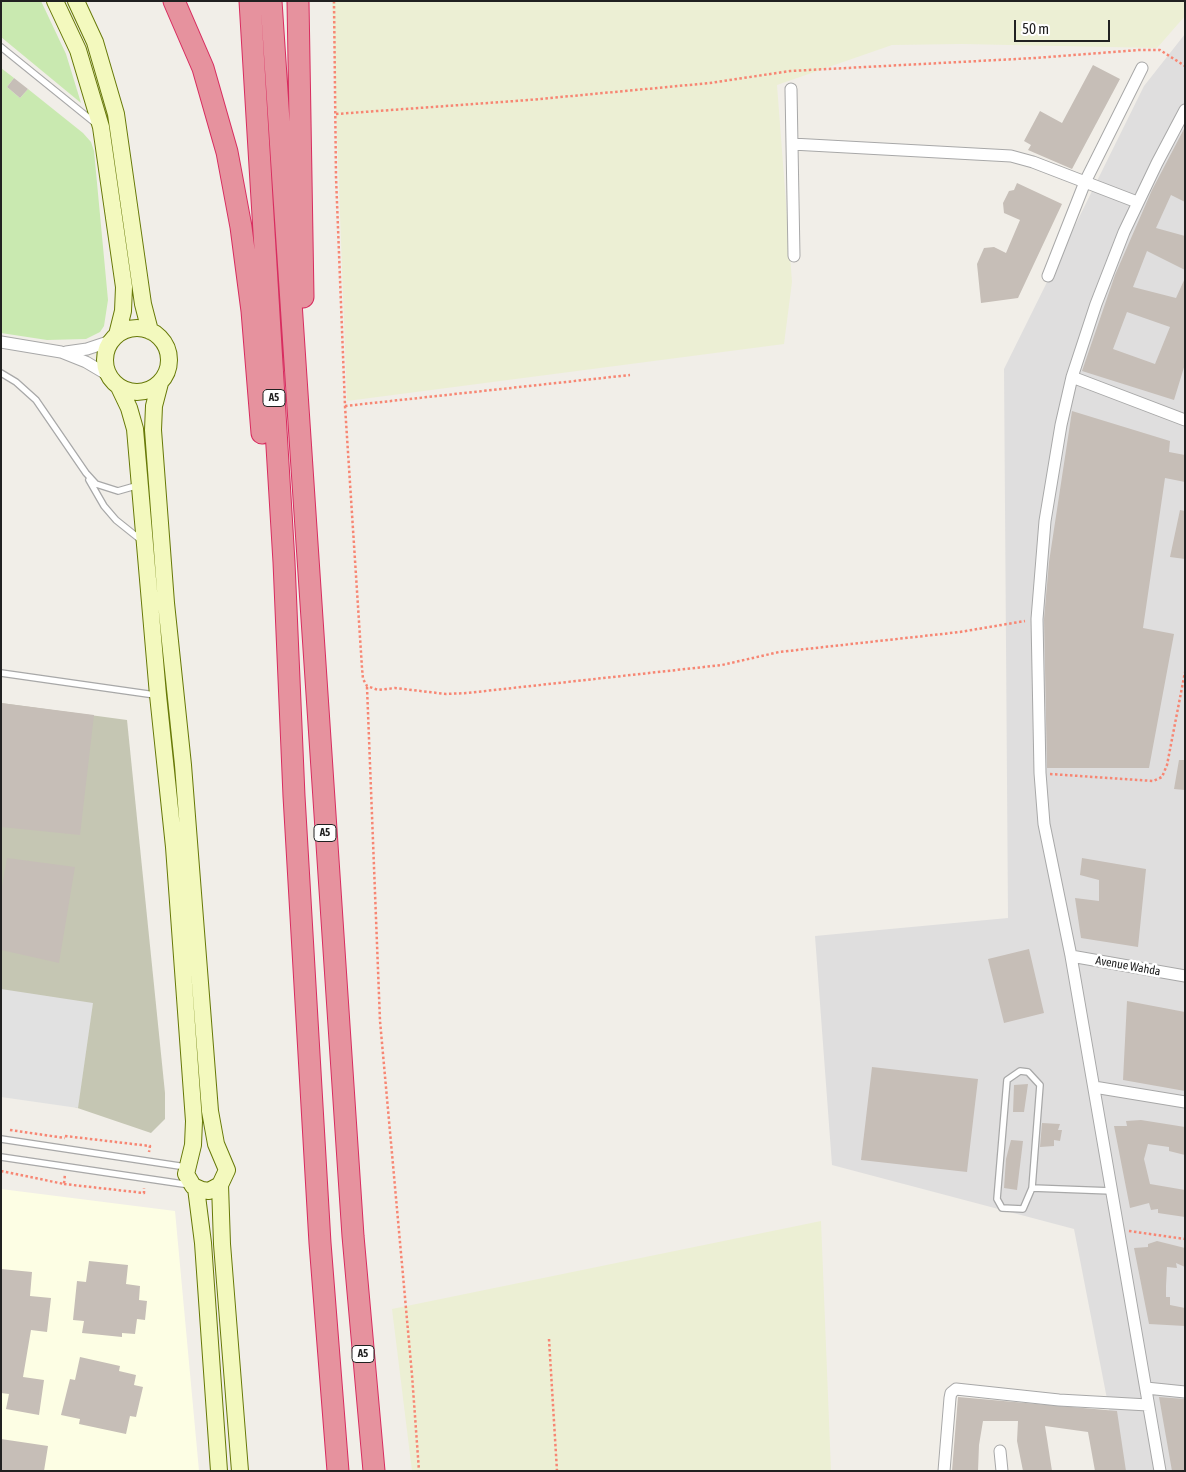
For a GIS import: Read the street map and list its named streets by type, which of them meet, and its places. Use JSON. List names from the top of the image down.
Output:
{
  "streets": {
    "highway": ["A5"],
    "street": ["Avenue Wahda"]
  },
  "scale_bar": "50 m"
}
